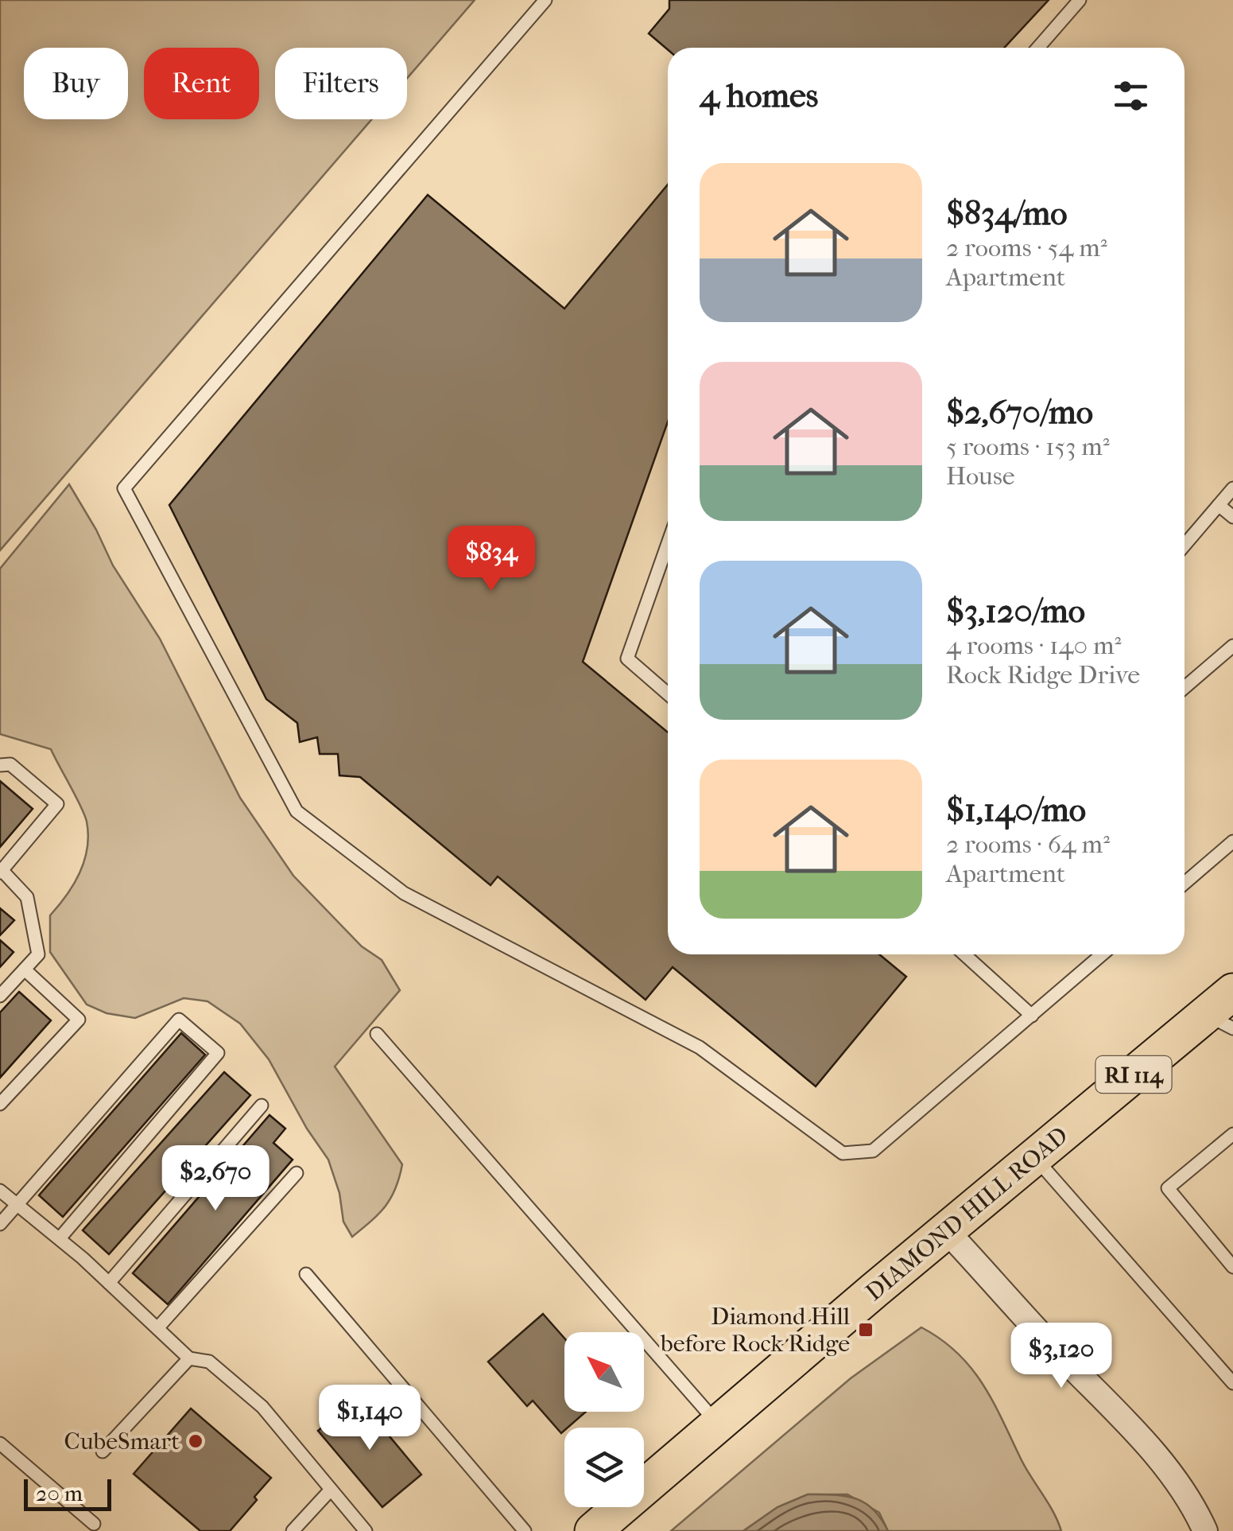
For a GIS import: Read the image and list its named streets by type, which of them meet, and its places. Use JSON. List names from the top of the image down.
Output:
{
  "streets": {
    "main road": ["RI 114", "DIAMOND HILL ROAD"]
  },
  "places": {
    "transit": ["Diamond Hill before Rock Ridge"],
    "other": ["CubeSmart"]
  },
  "scale_bar": "20 m",
  "north": "top left",
  "page": {
    "chip": ["Buy", "Rent", "Filters"],
    "heading": "4 homes",
    "list": [
      {
        "name": "$834/mo",
        "note": "2 rooms · 54 m² · Apartment"
      },
      {
        "name": "$2,670/mo",
        "note": "5 rooms · 153 m² · House"
      },
      {
        "name": "$3,120/mo",
        "note": "4 rooms · 140 m² · Rock Ridge Drive"
      },
      {
        "name": "$1,140/mo",
        "note": "2 rooms · 64 m² · Apartment"
      }
    ],
    "price": [
      "$834",
      "$2,670",
      "$3,120",
      "$1,140"
    ],
    "scale": "20 m"
  }
}
